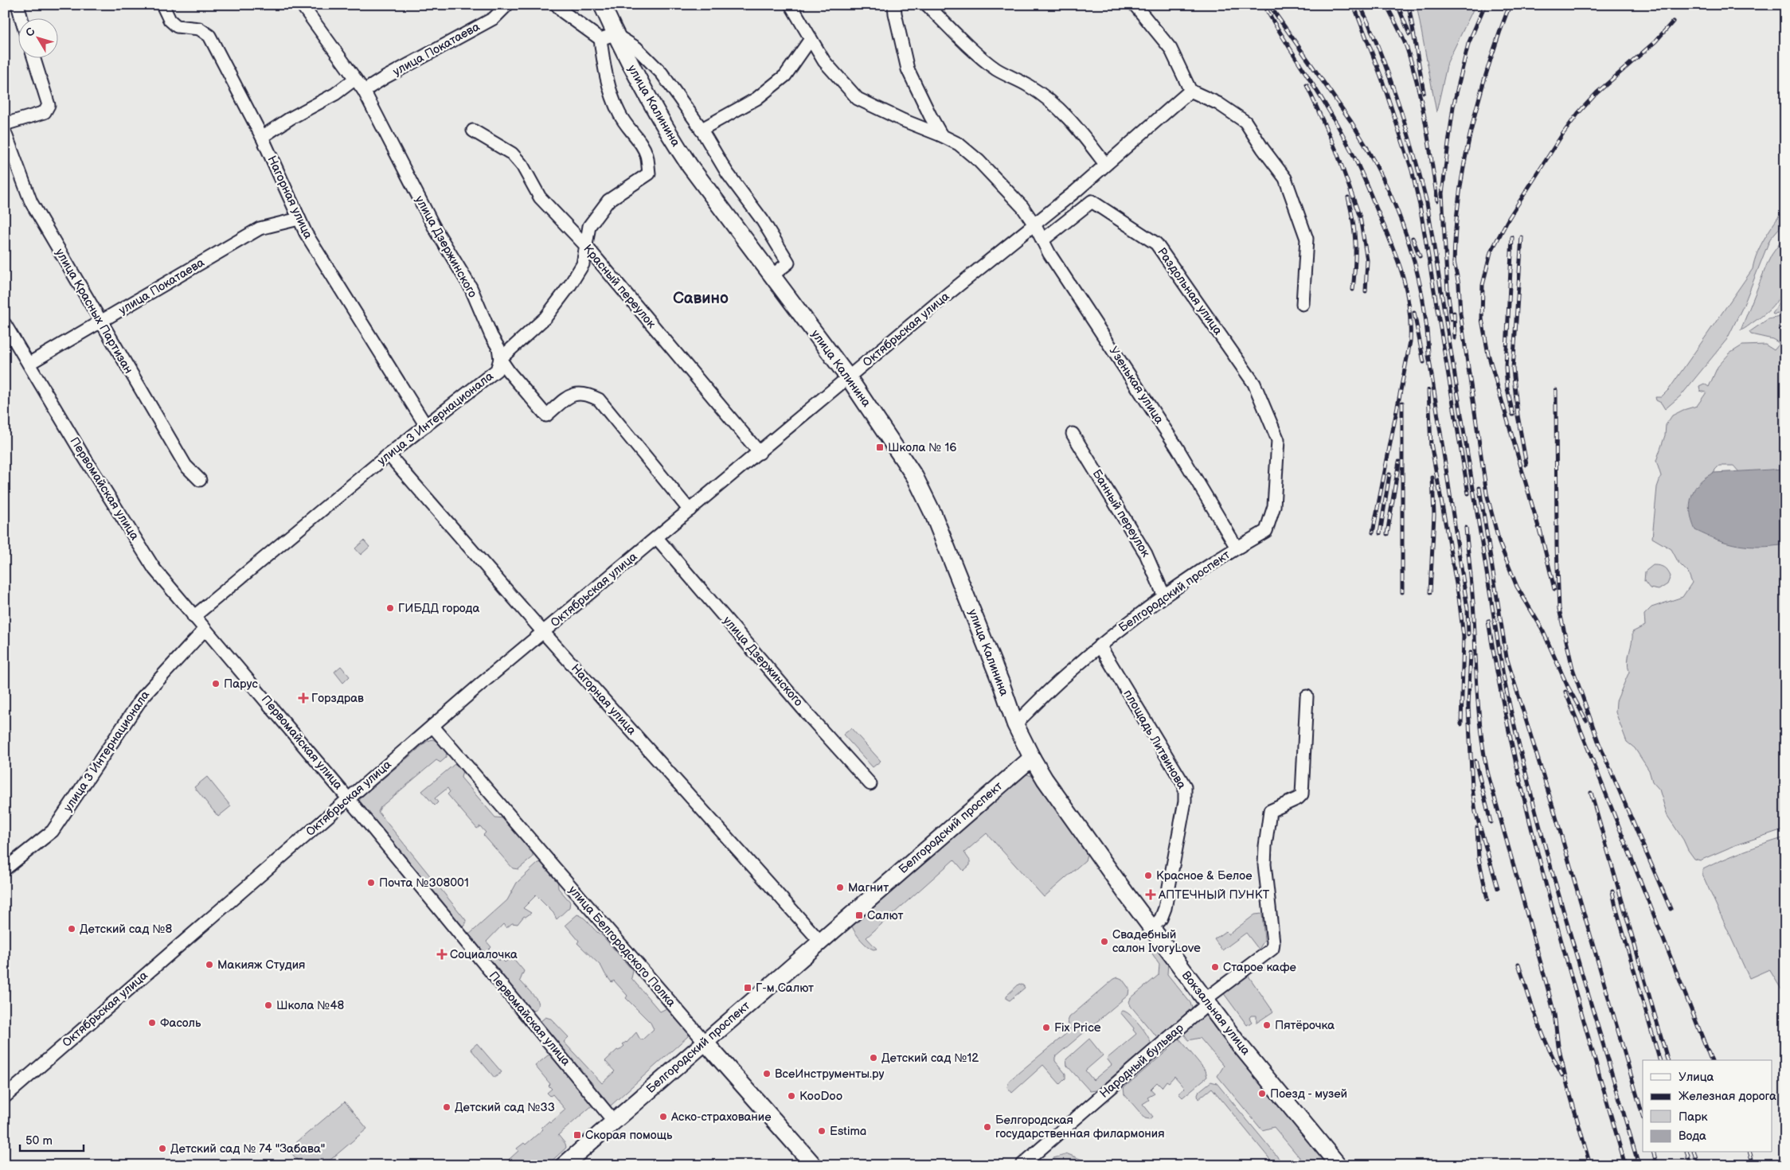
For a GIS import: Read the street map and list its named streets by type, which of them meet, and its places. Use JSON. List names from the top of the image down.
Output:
{
  "streets": {
    "main road": [
      "улица Калинина",
      "Белгородский проспект",
      "улица Белгородского Полка",
      "Вокзальная улица"
    ],
    "street": [
      "улица Покатаева",
      "Нагорная улица",
      "улица Дзержинского",
      "Красный переулок",
      "Раздольная улица",
      "улица Красных Партизан",
      "Октябрьская улица",
      "Узенькая улица",
      "улица 3 Интернационала",
      "Первомайская улица",
      "Банный переулок",
      "площадь Литвинова",
      "Народный бульвар"
    ]
  },
  "crossings": [
    ["улица Покатаева", "Нагорная улица"],
    ["улица Покатаева", "улица Дзержинского"],
    ["улица Покатаева", "улица Красных Партизан"],
    ["улица Покатаева", "Первомайская улица"],
    ["улица Калинина", "Октябрьская улица"],
    ["улица Калинина", "улица 3 Интернационала"],
    ["улица Калинина", "Белгородский проспект"],
    ["улица Калинина", "Вокзальная улица"],
    ["Нагорная улица", "Октябрьская улица"],
    ["Нагорная улица", "улица 3 Интернационала"],
    ["Нагорная улица", "Белгородский проспект"],
    ["улица Дзержинского", "Октябрьская улица"],
    ["улица Дзержинского", "улица 3 Интернационала"],
    ["Красный переулок", "Октябрьская улица"],
    ["Красный переулок", "улица 3 Интернационала"],
    ["Раздольная улица", "Узенькая улица"],
    ["Раздольная улица", "Белгородский проспект"],
    ["Октябрьская улица", "Узенькая улица"],
    ["Октябрьская улица", "Первомайская улица"],
    ["Октябрьская улица", "улица Белгородского Полка"],
    ["Узенькая улица", "Белгородский проспект"],
    ["улица 3 Интернационала", "Первомайская улица"],
    ["Первомайская улица", "Белгородский проспект"],
    ["Банный переулок", "Белгородский проспект"],
    ["Белгородский проспект", "площадь Литвинова"],
    ["Белгородский проспект", "улица Белгородского Полка"],
    ["Белгородский проспект", "Вокзальная улица"],
    ["площадь Литвинова", "Вокзальная улица"],
    ["Вокзальная улица", "Народный бульвар"]
  ],
  "districts": ["Савино"],
  "places": {
    "transit": [
      "Школа № 16",
      "Салют",
      "Г-м Салют",
      "Скорая помощь"
    ],
    "other": [
      "ГИБДД города",
      "Парус",
      "Красное & Белое",
      "Почта №308001",
      "Магнит",
      "Детский сад №8",
      "Свадебный салон IvoryLove",
      "Макияж Студия",
      "Старое кафе",
      "Школа №48",
      "Фасоль",
      "Пятёрочка",
      "Fix Price",
      "Детский сад №12",
      "ВсеИнструменты.ру",
      "Поезд - музей",
      "KooDoo",
      "Детский сад №33",
      "Аско-страхование",
      "Белгородская государственная филармония",
      "Estima",
      "Детский сад № 74 \"Забава\""
    ],
    "health": ["Горздрав", "АПТЕЧНЫЙ ПУНКТ", "Социалочка"]
  },
  "legend": [
    "Улица",
    "Железная дорога",
    "Парк",
    "Вода"
  ],
  "scale_bar": "50 m",
  "north": "top left"
}
